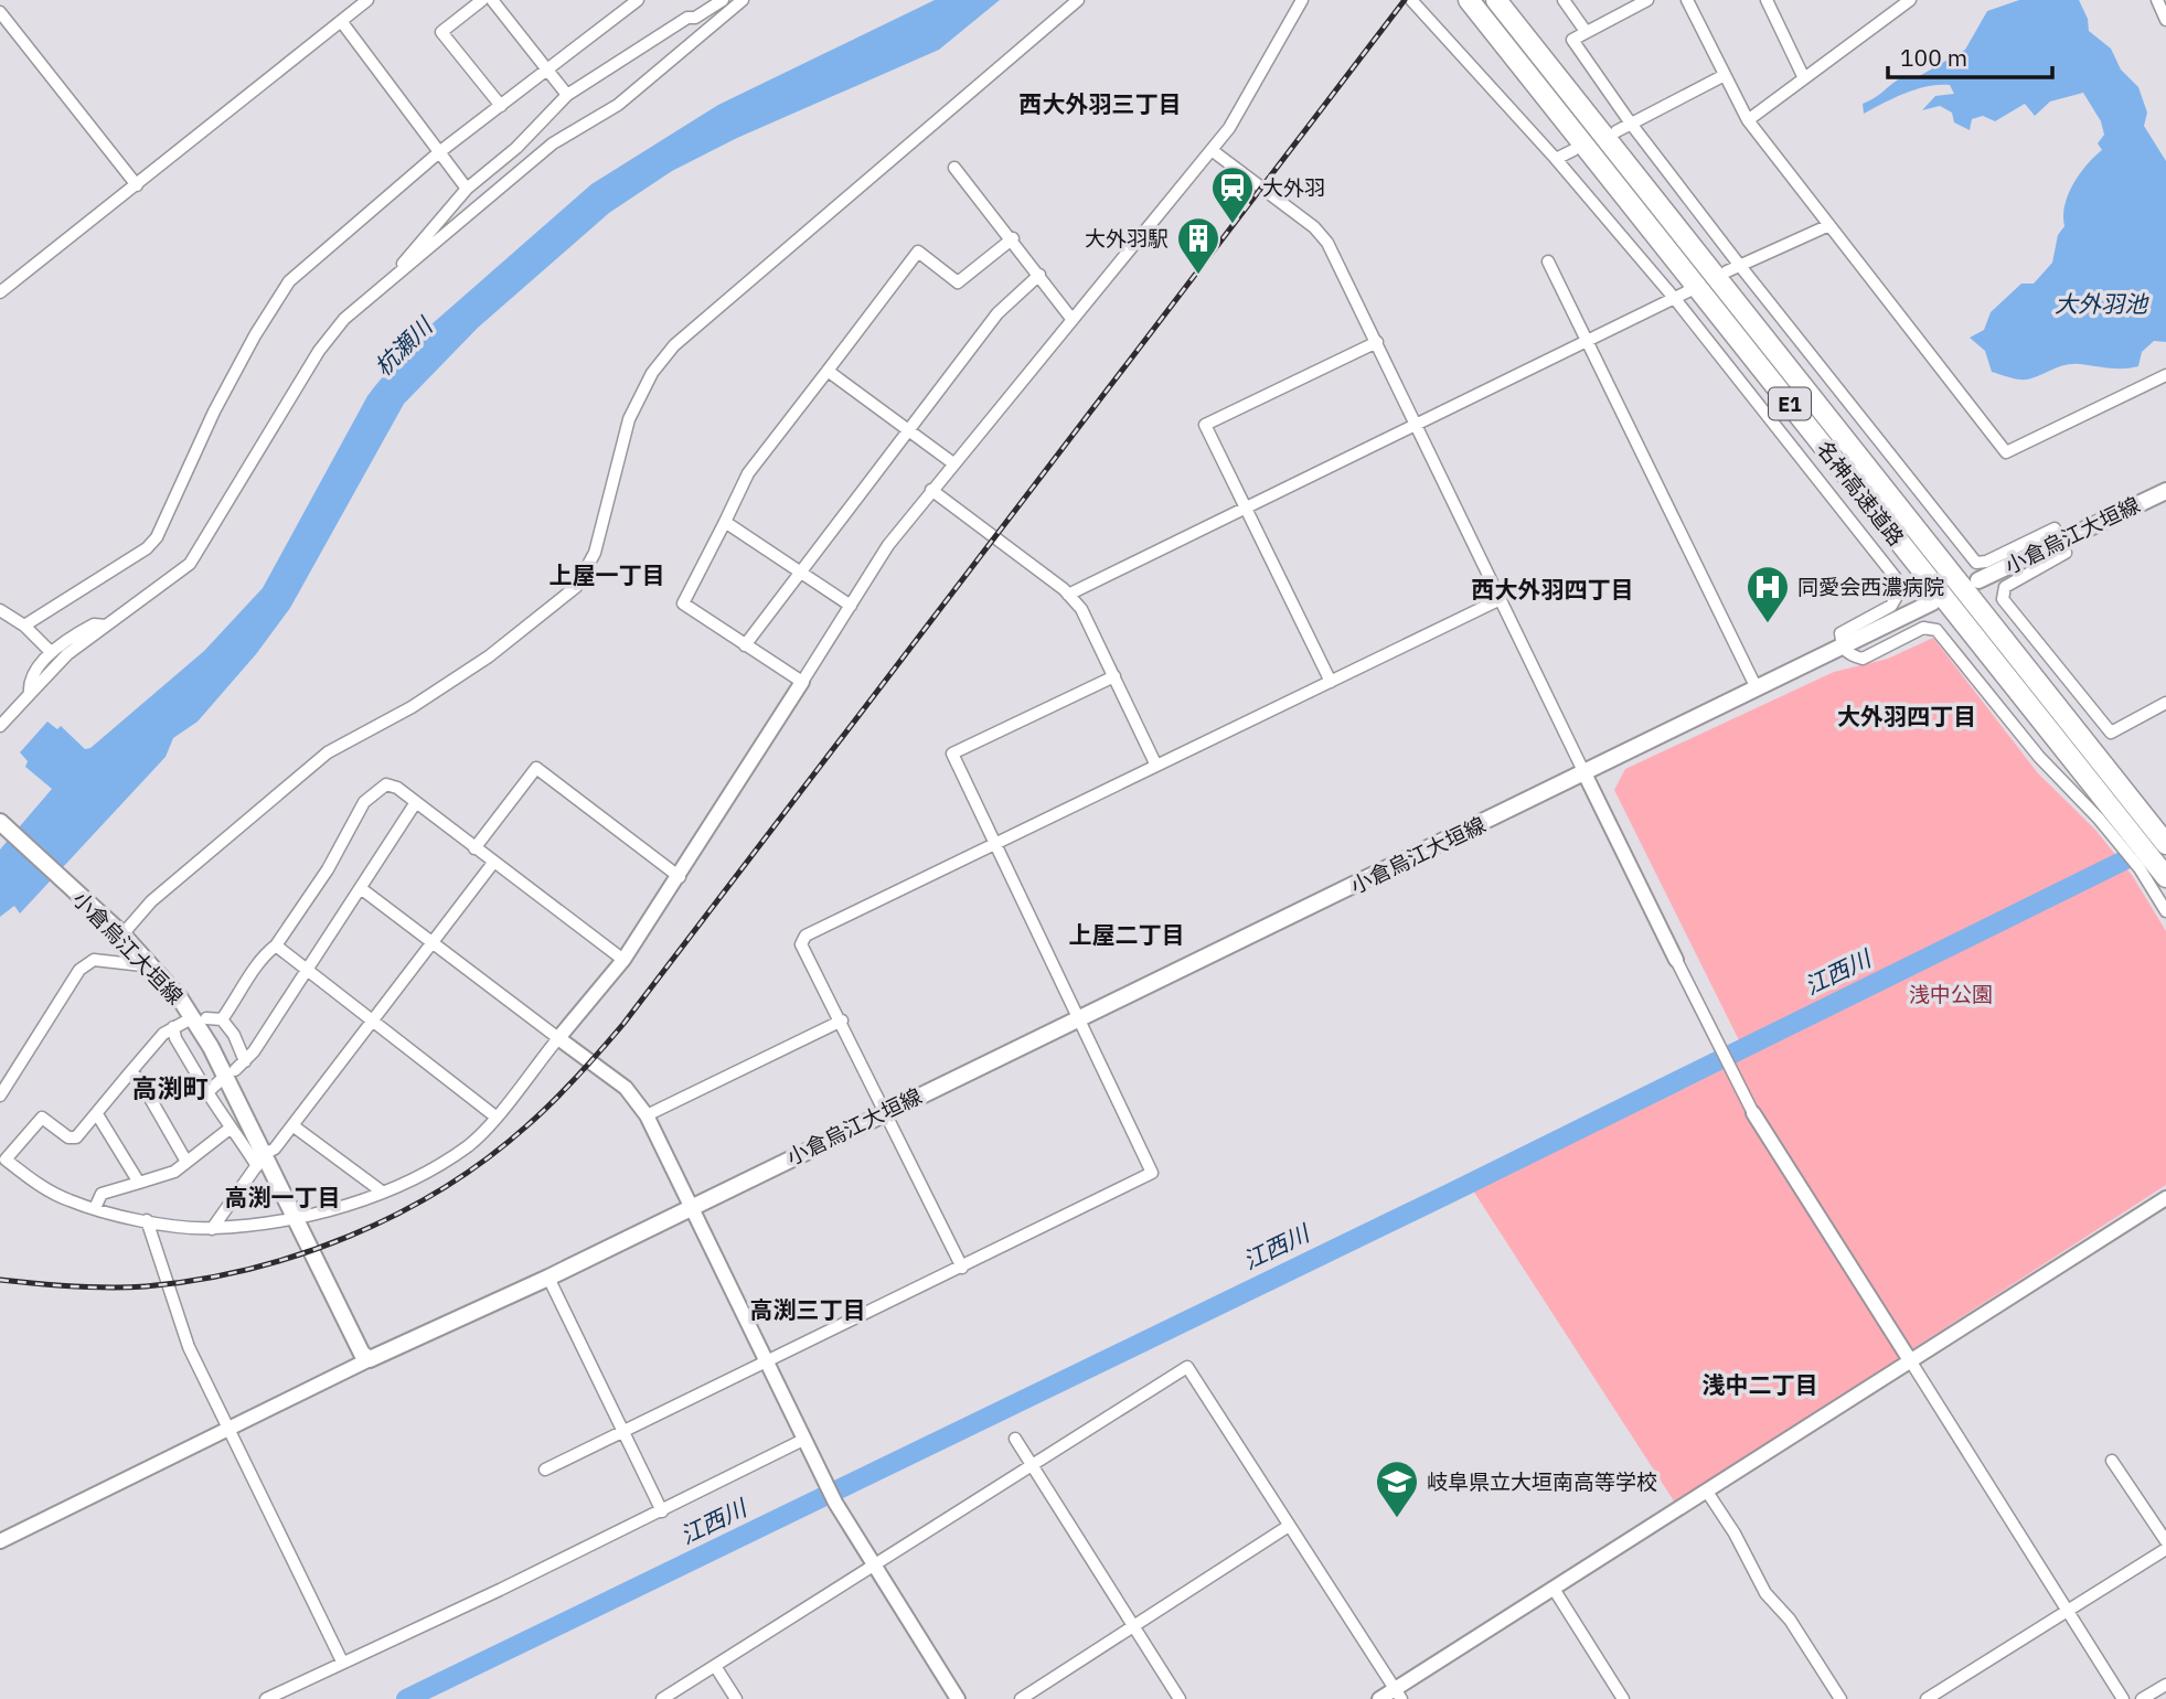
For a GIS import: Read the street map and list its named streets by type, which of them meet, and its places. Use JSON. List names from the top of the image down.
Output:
{
  "streets": {
    "highway": ["E1", "名神高速道路"],
    "main road": ["小倉烏江大垣線"]
  },
  "districts": [
    "西大外羽三丁目",
    "上屋一丁目",
    "西大外羽四丁目",
    "大外羽四丁目",
    "上屋二丁目",
    "高渕町",
    "高渕一丁目",
    "高渕三丁目",
    "浅中二丁目"
  ],
  "water": ["大外羽池", "杭瀬川", "江西川"],
  "parks": ["浅中公園"],
  "places": {
    "station": ["大外羽"],
    "building": ["大外羽駅"],
    "hospital": ["同愛会西濃病院"],
    "school or university": ["岐阜県立大垣南高等学校"]
  },
  "scale_bar": "100 m"
}
